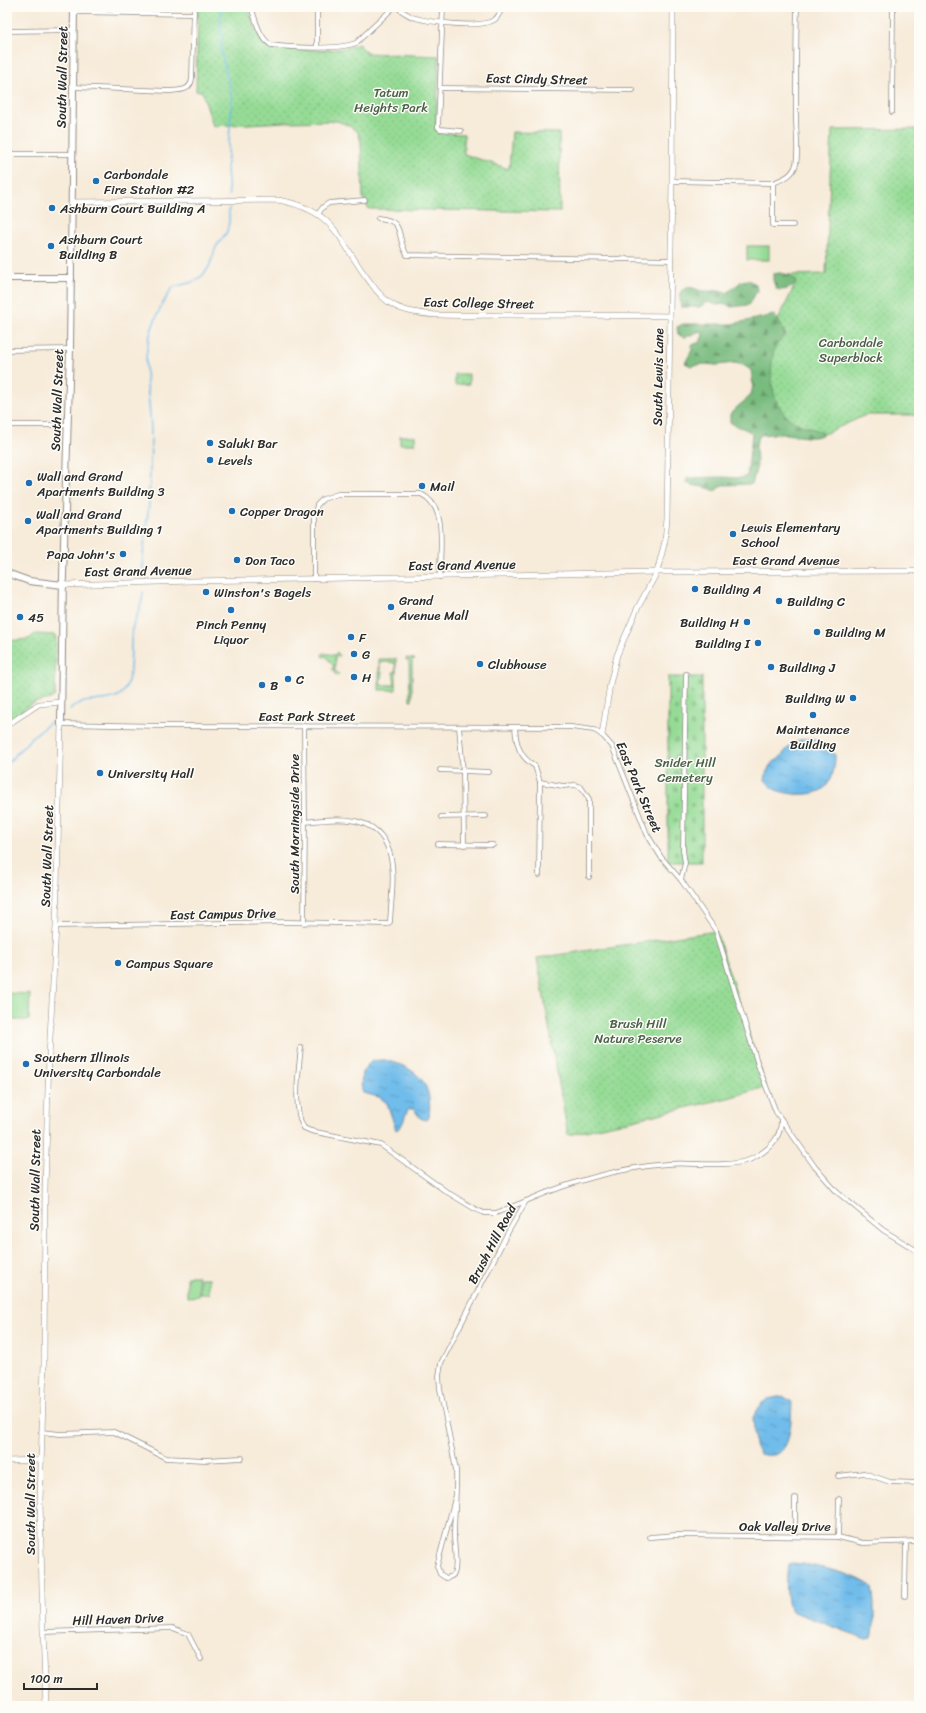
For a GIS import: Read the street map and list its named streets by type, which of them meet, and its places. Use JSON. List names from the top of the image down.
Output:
{
  "streets": {
    "main road": ["South Wall Street", "East Grand Avenue"],
    "street": [
      "East Cindy Street",
      "East College Street",
      "South Lewis Lane",
      "East Park Street",
      "South Morningside Drive",
      "East Campus Drive",
      "Brush Hill Road",
      "Oak Valley Drive",
      "Hill Haven Drive"
    ]
  },
  "crossings": [
    ["South Wall Street", "East College Street"],
    ["South Wall Street", "East Grand Avenue"],
    ["South Wall Street", "East Park Street"],
    ["South Wall Street", "East Campus Drive"],
    ["South Wall Street", "Hill Haven Drive"],
    ["East College Street", "South Lewis Lane"],
    ["South Lewis Lane", "East Grand Avenue"],
    ["South Lewis Lane", "East Park Street"],
    ["East Park Street", "South Morningside Drive"],
    ["East Park Street", "Brush Hill Road"],
    ["South Morningside Drive", "East Campus Drive"]
  ],
  "parks": [
    "Tatum Heights Park",
    "Carbondale Superblock",
    "Snider Hill Cemetery",
    "Brush Hill Nature Peserve"
  ],
  "places": [
    "Carbondale Fire Station #2",
    "Ashburn Court Building A",
    "Ashburn Court Building B",
    "Saluki Bar",
    "Levels",
    "Wall and Grand Apartments Building 3",
    "Mail",
    "Copper Dragon",
    "Wall and Grand Apartments Building 1",
    "Lewis Elementary School",
    "Papa John's",
    "Don Taco",
    "Building A",
    "Winston's Bagels",
    "Building C",
    "Grand Avenue Mall",
    "Pinch Penny Liquor",
    "45",
    "Building H",
    "Building M",
    "F",
    "Building I",
    "G",
    "Clubhouse",
    "Building J",
    "H",
    "C",
    "B",
    "Building W",
    "Maintenance Building",
    "University Hall",
    "Campus Square",
    "Southern Illinois University Carbondale"
  ],
  "scale_bar": "100 m"
}
